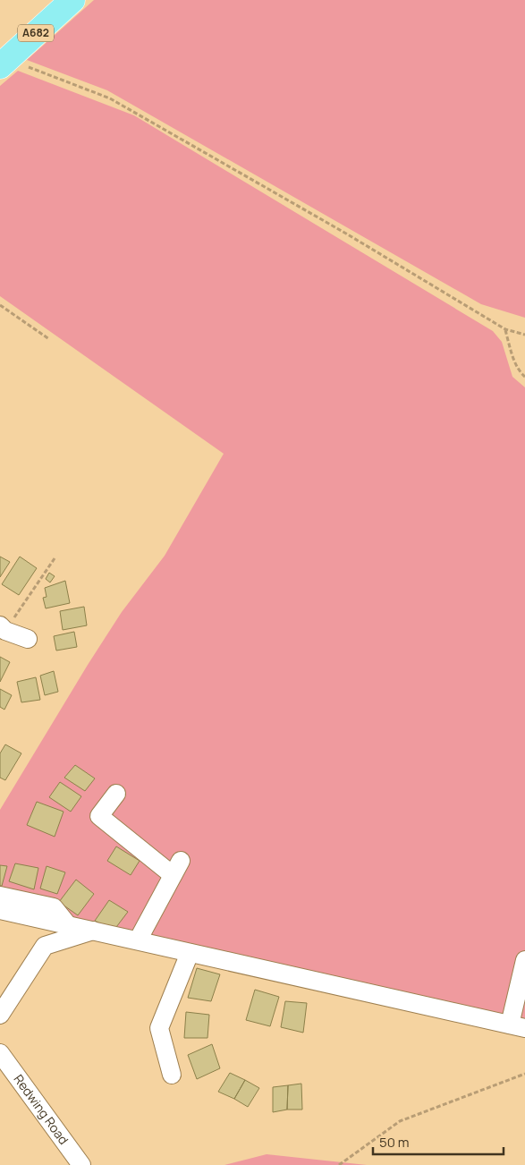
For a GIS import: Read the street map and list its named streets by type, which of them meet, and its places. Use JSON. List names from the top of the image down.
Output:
{
  "streets": {
    "main road": ["A682"],
    "street": ["Redwing Road"]
  },
  "scale_bar": "50 m"
}
